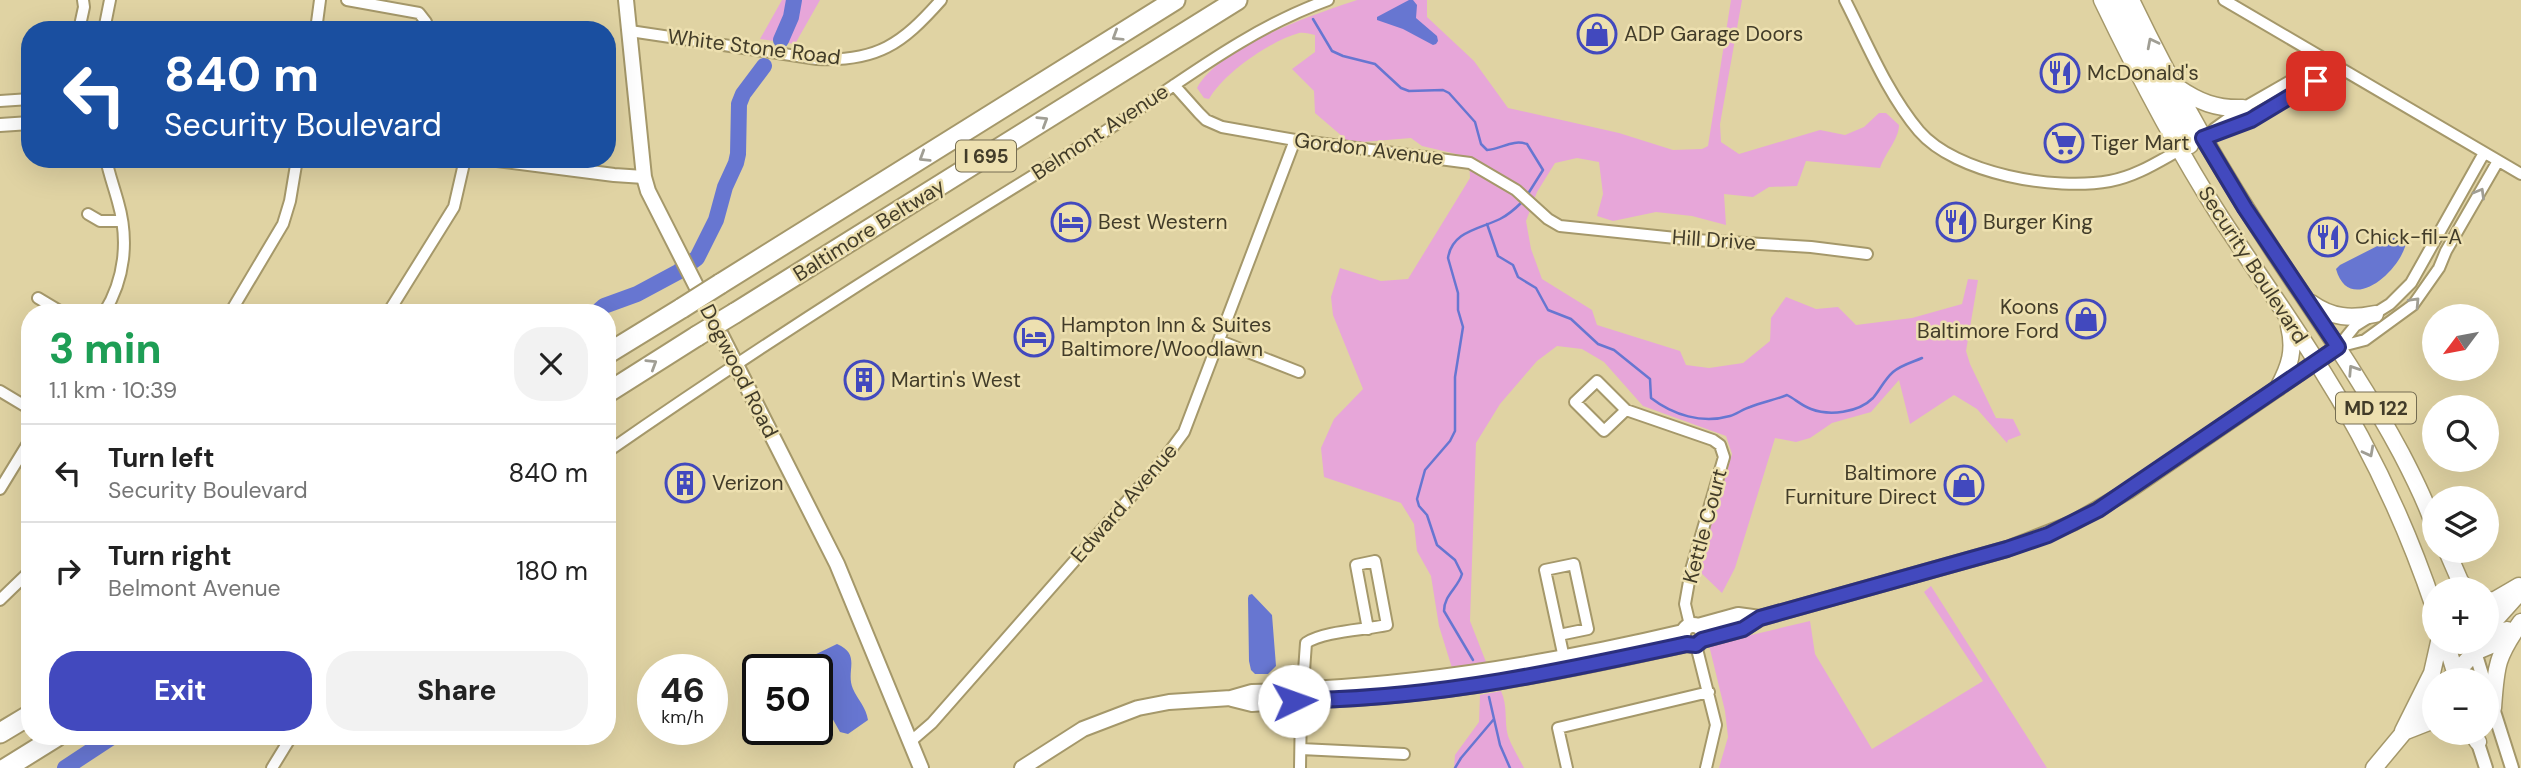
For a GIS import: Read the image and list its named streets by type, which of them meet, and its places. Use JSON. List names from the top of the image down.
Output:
{
  "streets": {
    "highway": ["I 695", "Baltimore Beltway"],
    "main road": ["Security Boulevard", "Dogwood Road", "MD 122"],
    "street": [
      "White Stone Road",
      "Belmont Avenue",
      "Gordon Avenue",
      "Hill Drive",
      "Edward Avenue",
      "Kettle Court"
    ]
  },
  "crossings": [
    ["White Stone Road", "Dogwood Road"],
    ["Belmont Avenue", "Gordon Avenue"],
    ["Belmont Avenue", "Dogwood Road"],
    ["Gordon Avenue", "Hill Drive"],
    ["Gordon Avenue", "Edward Avenue"],
    ["Dogwood Road", "Edward Avenue"]
  ],
  "places": {
    "shop": ["ADP Garage Doors", "Koons Baltimore Ford", "Baltimore Furniture Direct"],
    "restaurant": ["McDonald's", "Burger King", "Chick-fil-A"],
    "supermarket": ["Tiger Mart"],
    "hotel": ["Best Western", "Hampton Inn & Suites Baltimore/Woodlawn"],
    "building": ["Martin's West", "Verizon"]
  },
  "north": "bottom left",
  "page": {
    "turn": ["840 m", "Security Boulevard"],
    "map_buttons": ["+", "−"],
    "heading": ["3 min", "1.1 km · 10:39"],
    "list": [
      {
        "name": "Turn left",
        "note": "Security Boulevard",
        "value": "840 m"
      },
      {
        "name": "Turn right",
        "note": "Belmont Avenue",
        "value": "180 m"
      }
    ],
    "buttons": ["Exit", "Share"],
    "speed": "46 km/h",
    "limit": "50"
  }
}
